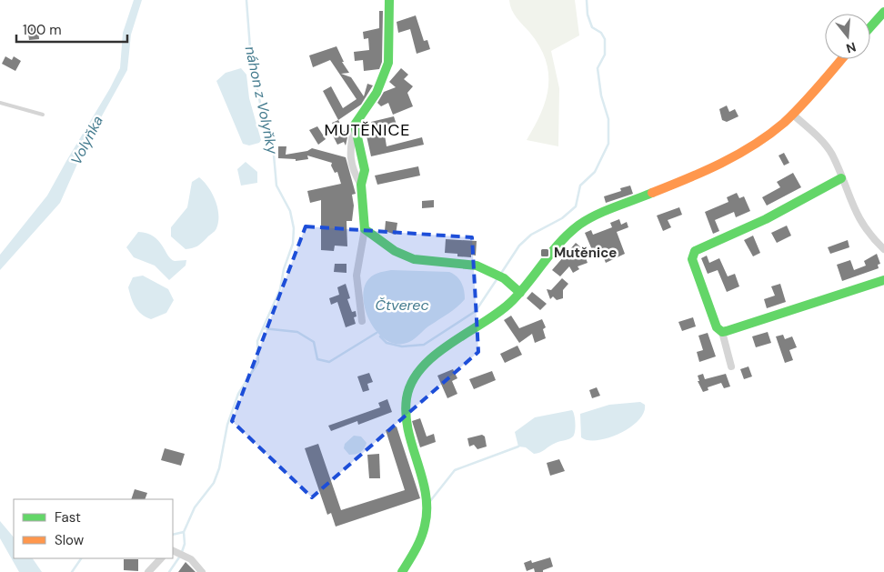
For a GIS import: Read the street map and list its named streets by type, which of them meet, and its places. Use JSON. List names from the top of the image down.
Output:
{
  "districts": ["MUTĚNICE"],
  "water": ["náhon z Volyňky", "Volyňka", "Čtverec"],
  "places": {
    "transit": ["Mutěnice"]
  },
  "legend": ["Fast", "Slow"],
  "scale_bar": "100 m",
  "north": "bottom"
}
